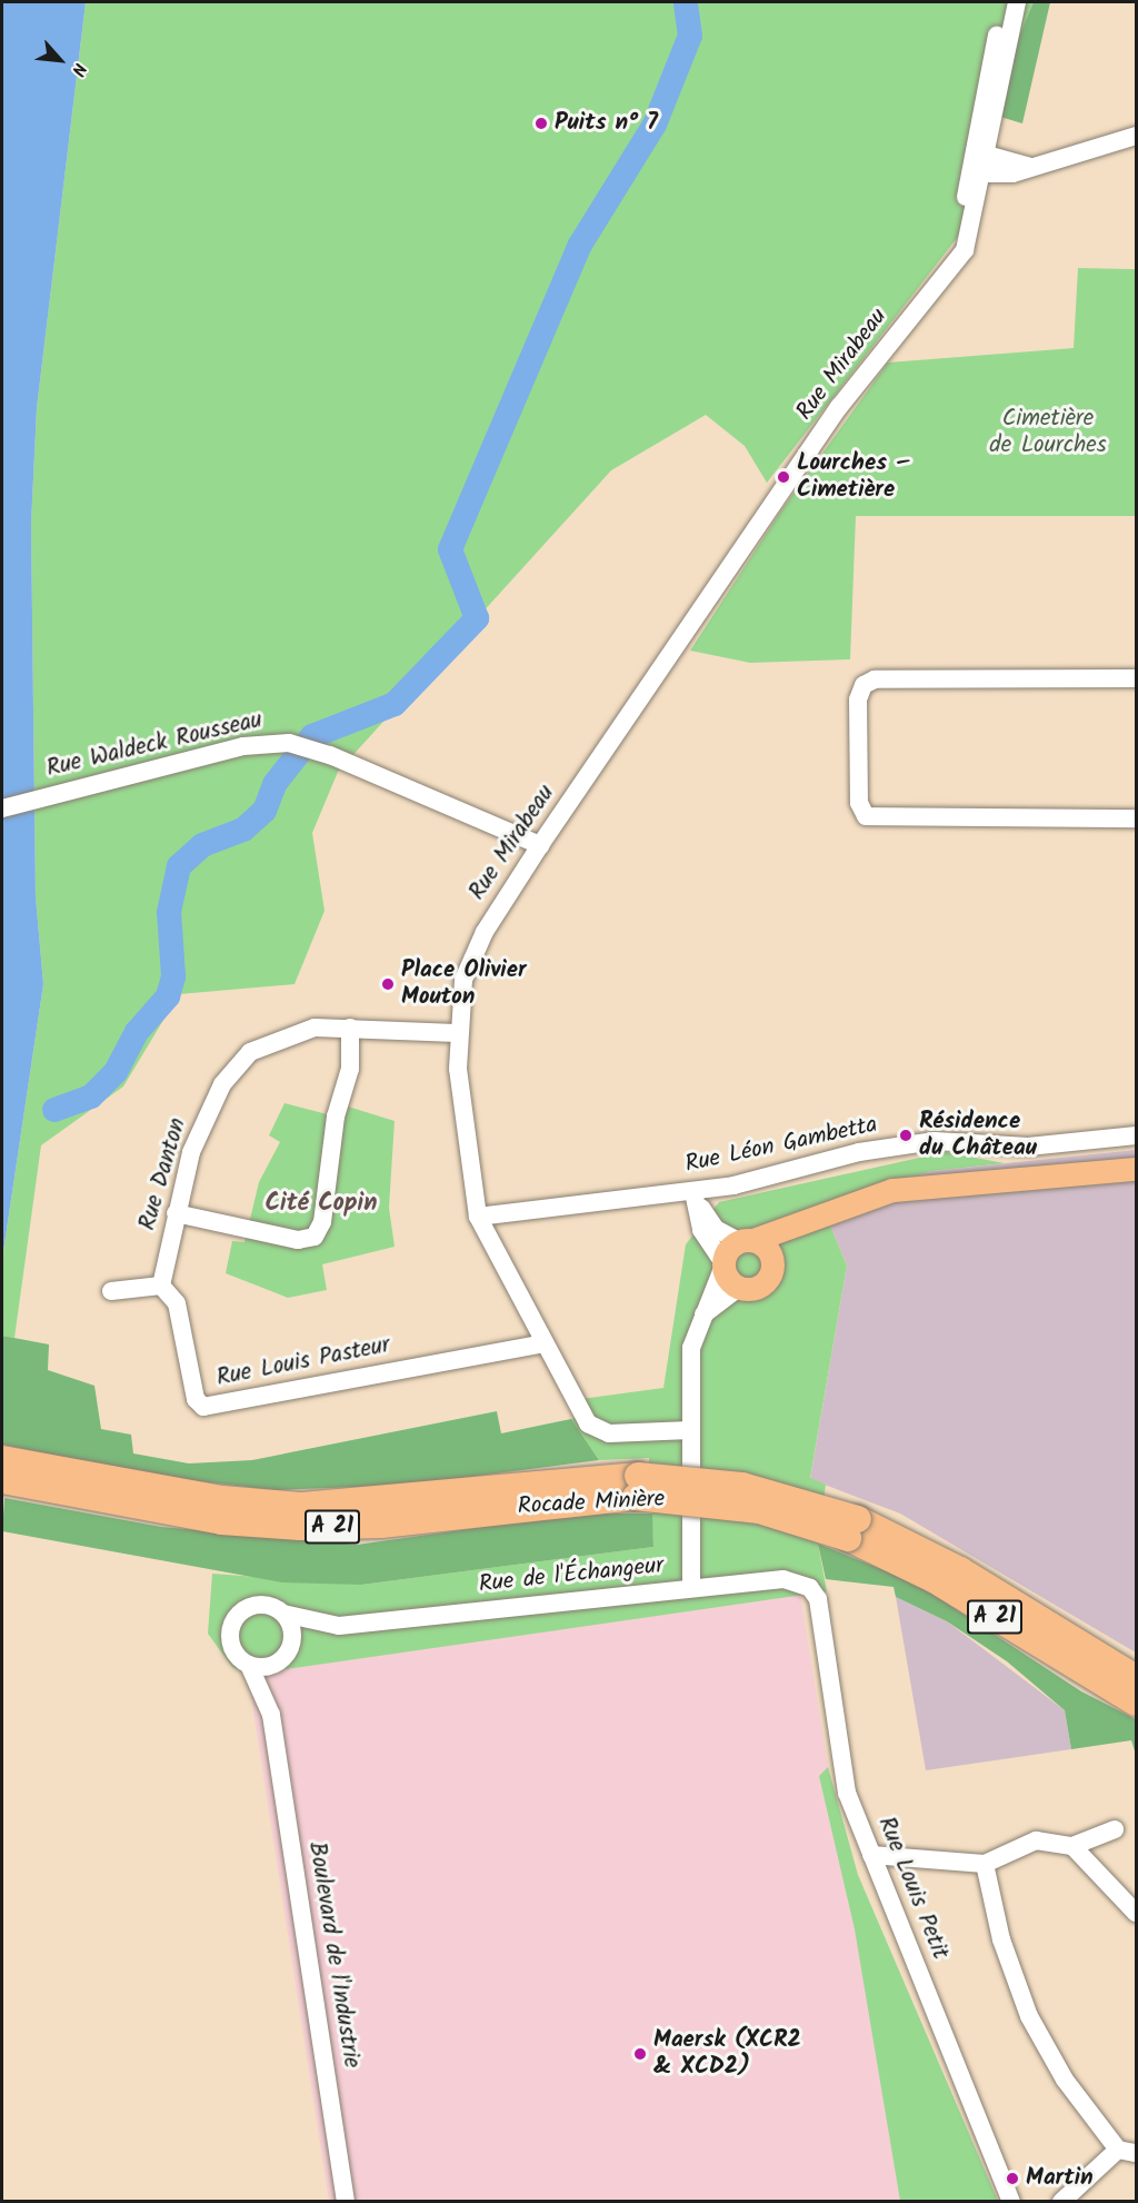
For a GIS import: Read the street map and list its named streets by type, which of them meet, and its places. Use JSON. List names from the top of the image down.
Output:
{
  "streets": {
    "highway": ["Rocade Minière", "A 21"],
    "street": [
      "Rue Mirabeau",
      "Rue Waldeck Rousseau",
      "Rue Léon Gambetta",
      "Rue Danton",
      "Rue Louis Pasteur",
      "Rue de l'Échangeur",
      "Rue Louis Petit",
      "Boulevard de l'Industrie"
    ]
  },
  "crossings": [
    ["Rue Mirabeau", "Rue Waldeck Rousseau"],
    ["Rue Mirabeau", "Rue Léon Gambetta"],
    ["Rue Mirabeau", "Rue Danton"],
    ["Rue Mirabeau", "Rue Louis Pasteur"],
    ["Rue Danton", "Rue Louis Pasteur"],
    ["Rue de l'Échangeur", "Rue Louis Petit"],
    ["Rue de l'Échangeur", "Boulevard de l'Industrie"]
  ],
  "districts": ["Cité Copin"],
  "parks": ["Cimetière de Lourches"],
  "places": [
    "Puits n° 7",
    "Lourches – Cimetière",
    "Place Olivier Mouton",
    "Résidence du Château",
    "Maersk (XCR2 & XCD2)",
    "Martin"
  ],
  "north": "bottom right"
}
